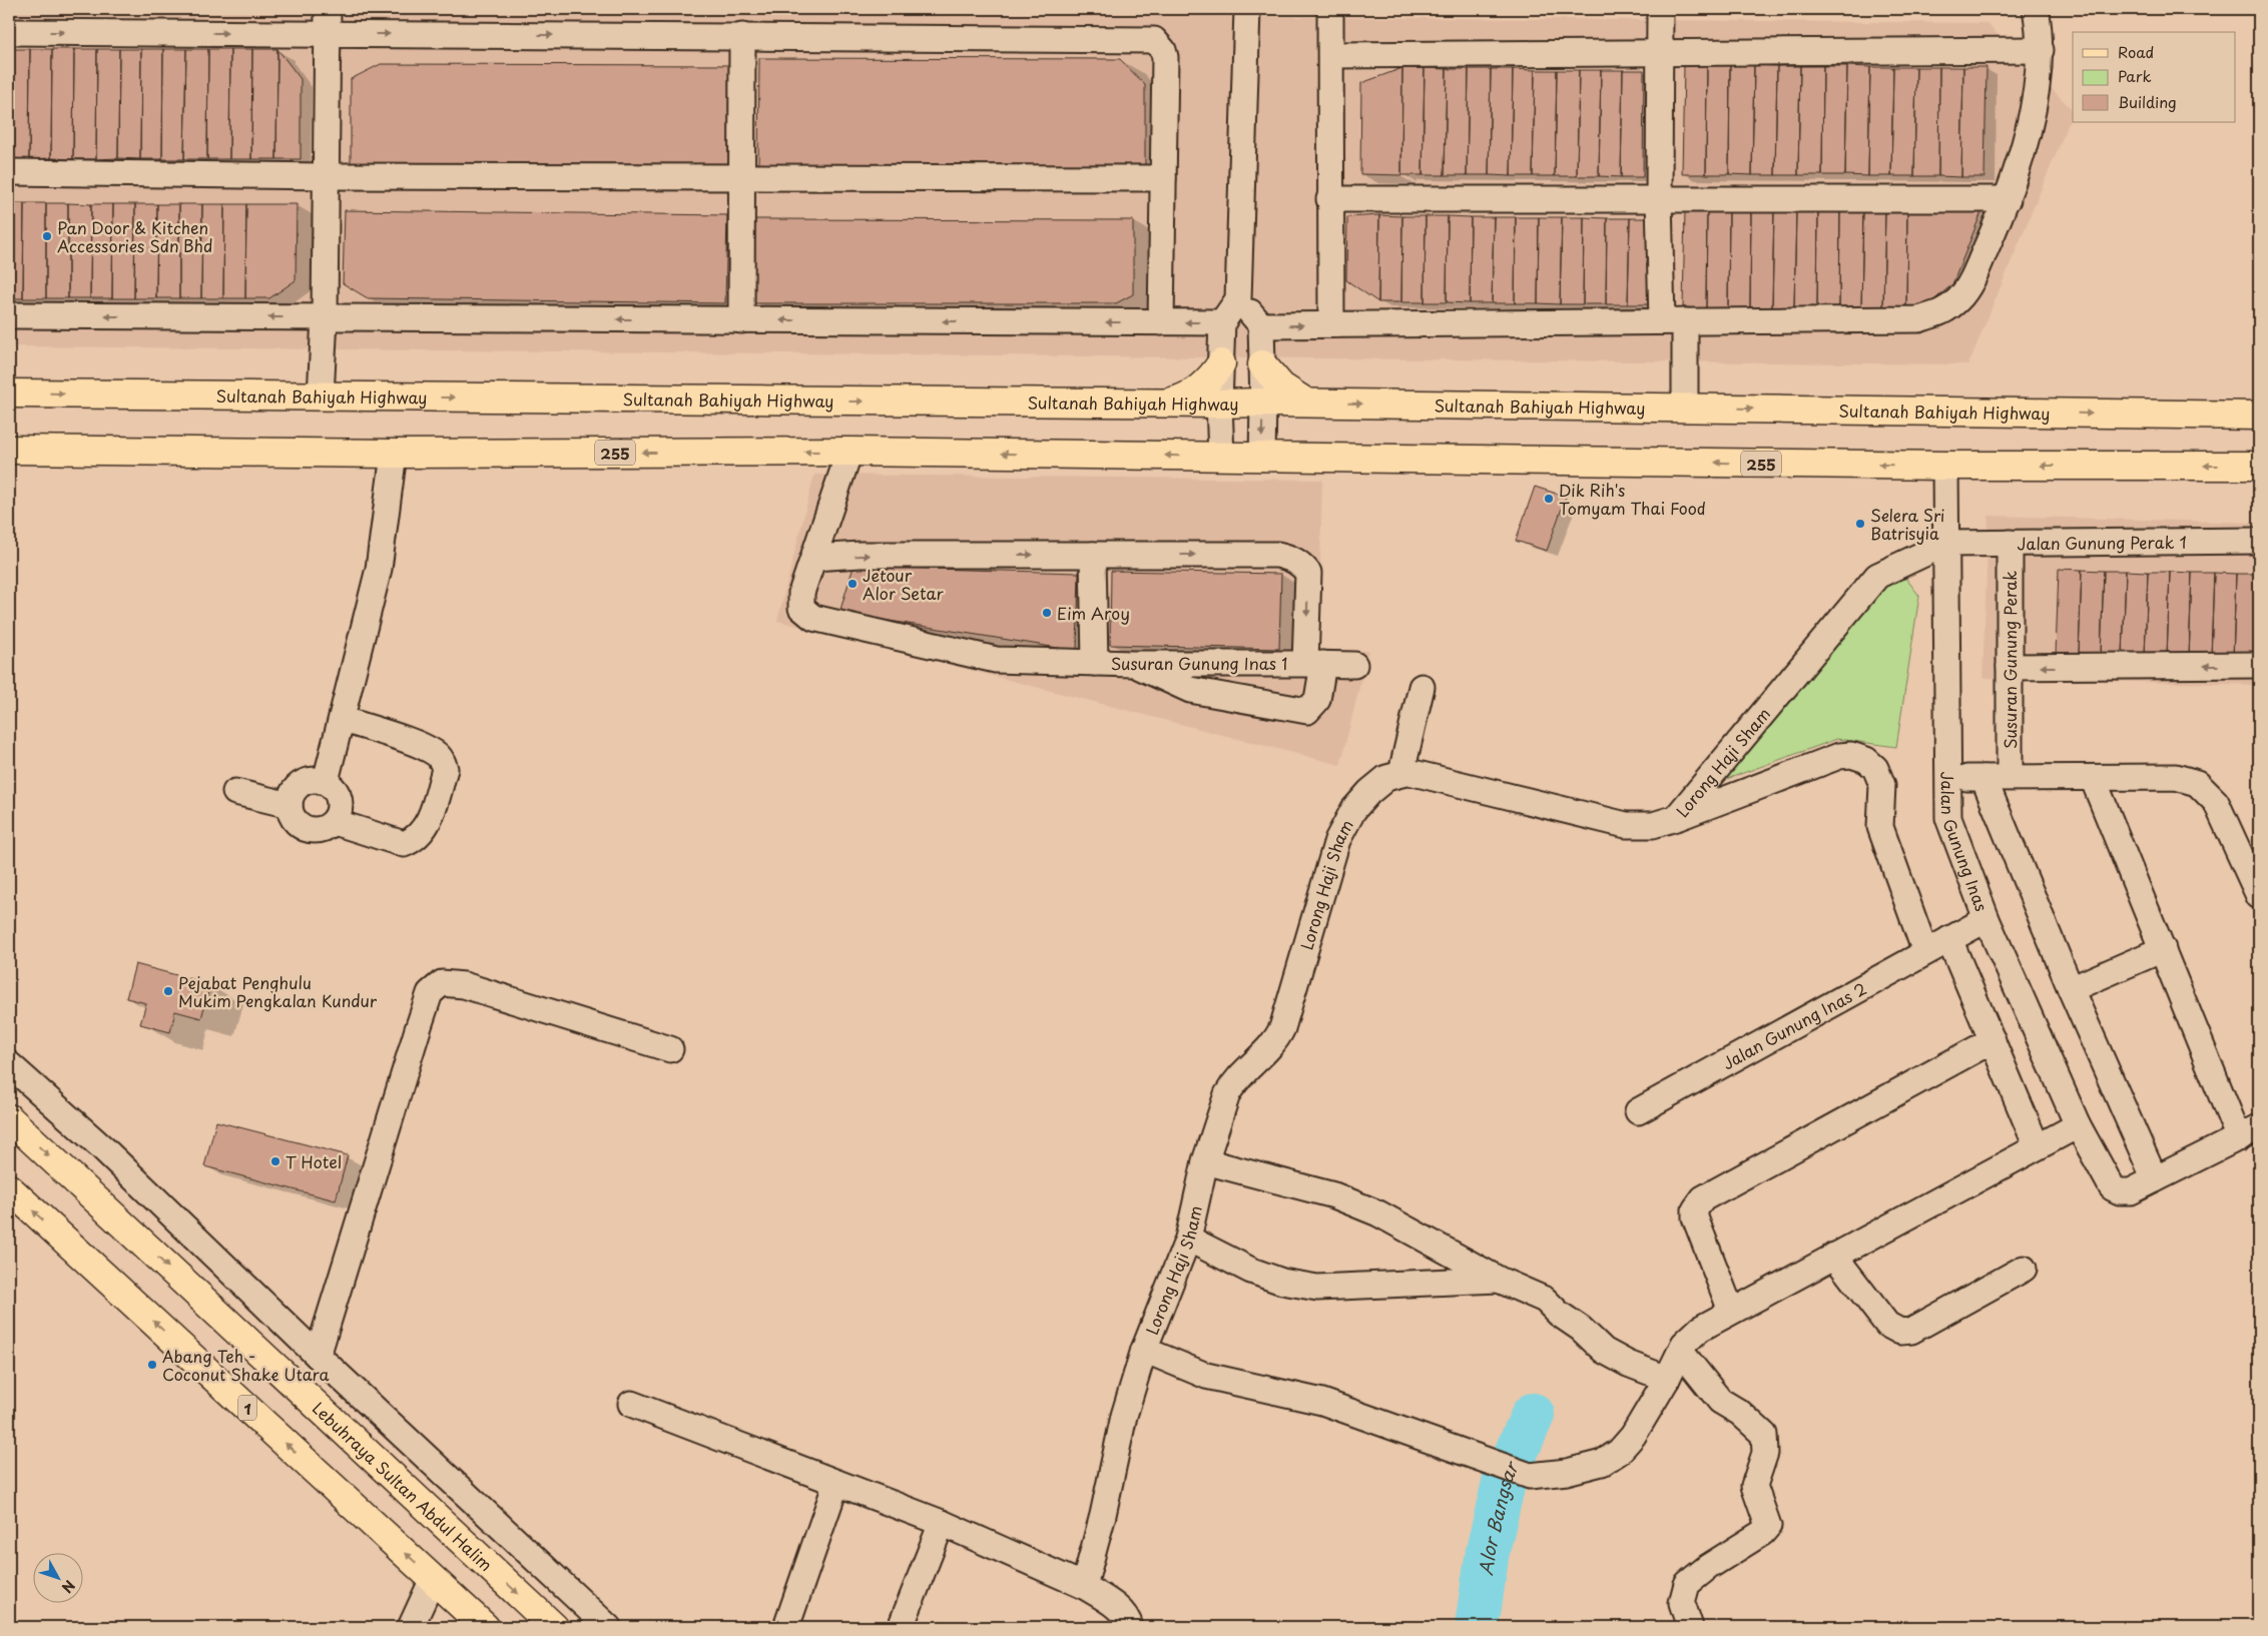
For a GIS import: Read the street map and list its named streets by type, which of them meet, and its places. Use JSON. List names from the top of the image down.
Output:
{
  "streets": {
    "main road": [
      "Sultanah Bahiyah Highway",
      "255",
      "1",
      "Lebuhraya Sultan Abdul Halim"
    ],
    "street": [
      "Jalan Gunung Perak 1",
      "Susuran Gunung Perak",
      "Susuran Gunung Inas 1",
      "Lorong Haji Sham",
      "Jalan Gunung Inas",
      "Jalan Gunung Inas 2"
    ]
  },
  "crossings": [
    ["255", "Jalan Gunung Inas"],
    ["Jalan Gunung Perak 1", "Susuran Gunung Perak"],
    ["Jalan Gunung Perak 1", "Lorong Haji Sham"],
    ["Jalan Gunung Perak 1", "Jalan Gunung Inas"],
    ["Lorong Haji Sham", "Jalan Gunung Inas"],
    ["Jalan Gunung Inas", "Jalan Gunung Inas 2"]
  ],
  "water": ["Alor Bangsar"],
  "places": [
    "Pan Door & Kitchen Accessories Sdn Bhd",
    "Dik Rih's Tomyam Thai Food",
    "Selera Sri Batrisyia",
    "Jetour Alor Setar",
    "Eim Aroy",
    "Pejabat Penghulu Mukim Pengkalan Kundur",
    "T Hotel",
    "Abang Teh - Coconut Shake Utara"
  ],
  "legend": ["Road", "Park", "Building"],
  "north": "bottom right"
}
